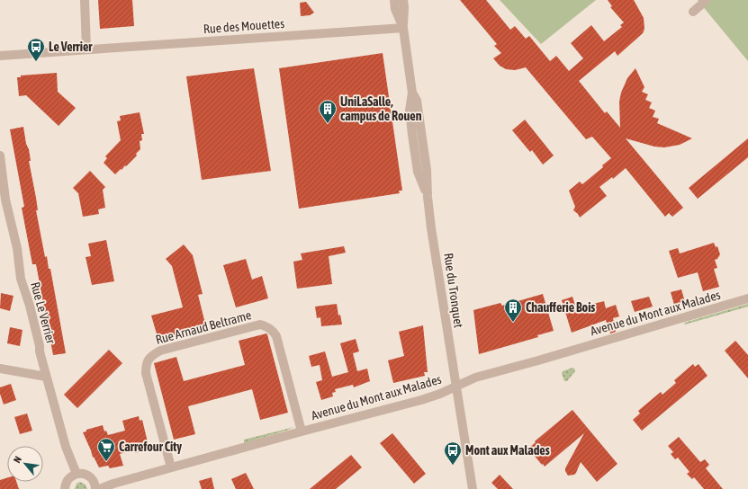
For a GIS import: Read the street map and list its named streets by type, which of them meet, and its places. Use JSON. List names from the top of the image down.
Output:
{
  "streets": {
    "street": [
      "Rue des Mouettes",
      "Rue du Tronquet",
      "Rue Le Verrier",
      "Avenue du Mont aux Malades",
      "Rue Arnaud Beltrame"
    ]
  },
  "crossings": [
    ["Rue des Mouettes", "Rue du Tronquet"],
    ["Rue du Tronquet", "Avenue du Mont aux Malades"],
    ["Avenue du Mont aux Malades", "Rue Arnaud Beltrame"]
  ],
  "places": {
    "bus stop": ["Le Verrier", "Mont aux Malades"],
    "building": ["UniLaSalle, campus de Rouen", "Chaufferie Bois"],
    "supermarket": ["Carrefour City"]
  },
  "north": "top left"
}
